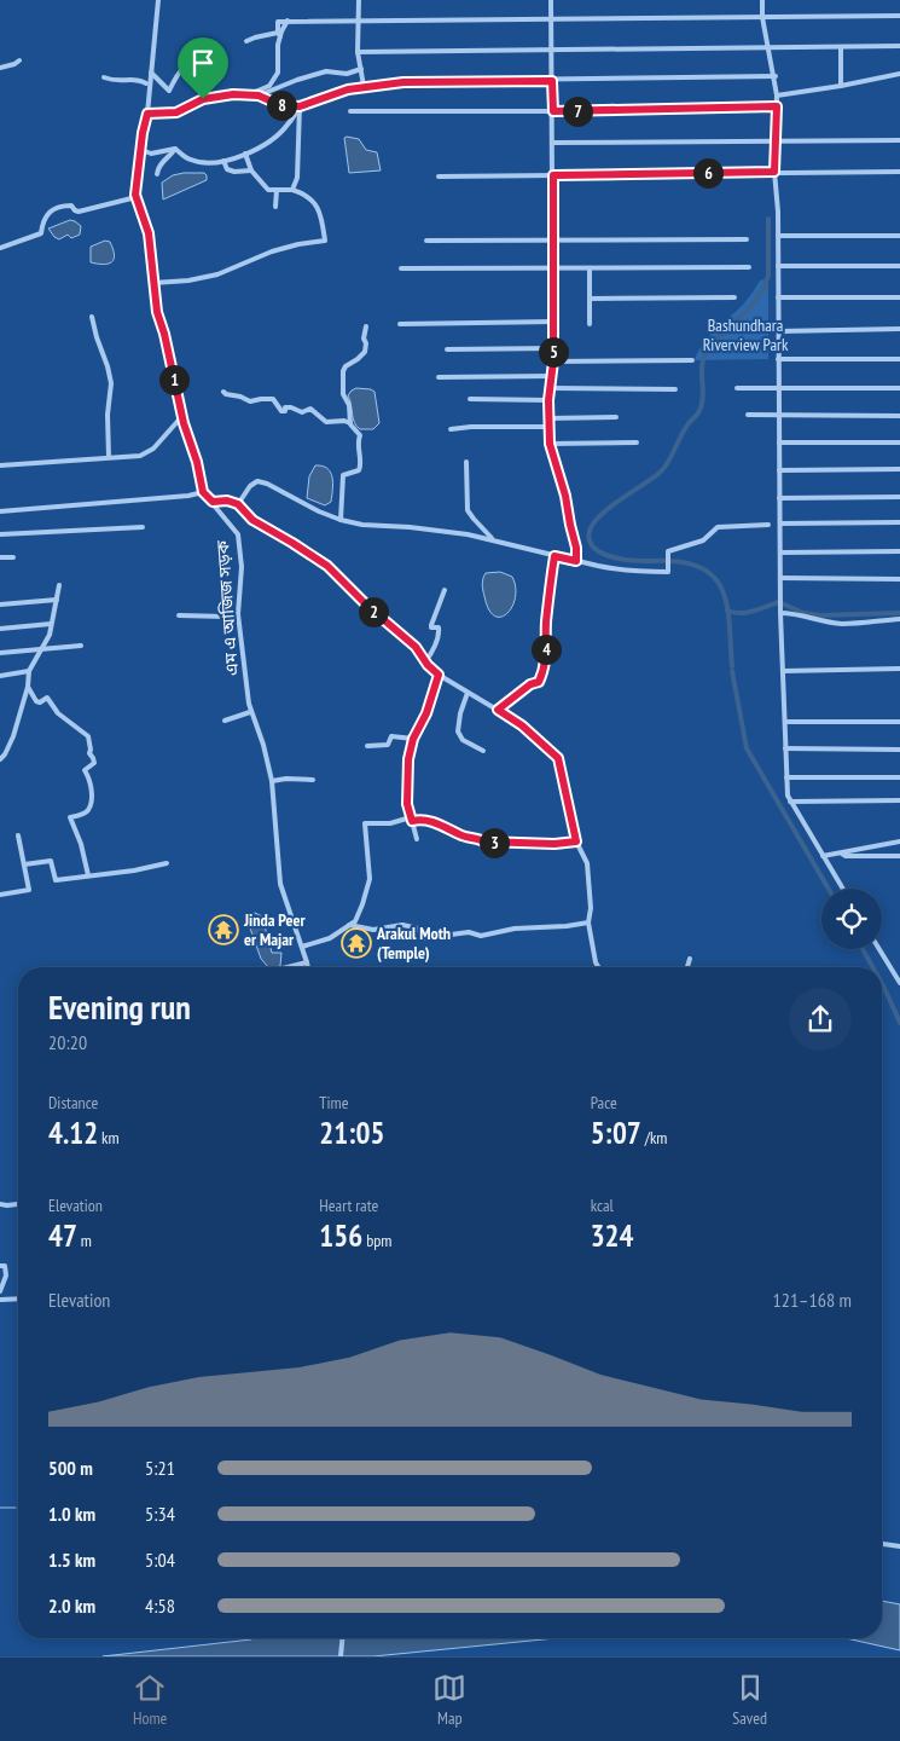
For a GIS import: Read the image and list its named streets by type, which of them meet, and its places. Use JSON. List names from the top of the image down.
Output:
{
  "streets": {
    "street": ["এম এ আজিজ সড়ক"]
  },
  "parks": ["Bashundhara Riverview Park"],
  "places": {
    "temple": ["Jinda Peer er Majar", "Arakul Moth (Temple)"]
  },
  "page": {
    "pins": [
      "8",
      "7",
      "6",
      "5",
      "1",
      "2",
      "4",
      "3"
    ],
    "heading": ["Evening run", "20:20"],
    "stats": [
      ["Distance", "4.12 km"],
      ["Time", "21:05"],
      ["Pace", "5:07 /km"],
      ["Elevation", "47 m"],
      ["Heart rate", "156 bpm"],
      ["kcal", "324"]
    ],
    "chart": ["Elevation", "121–168 m"],
    "list": [
      {
        "name": "500 m",
        "note": "5:21"
      },
      {
        "name": "1.0 km",
        "note": "5:34"
      },
      {
        "name": "1.5 km",
        "note": "5:04"
      },
      {
        "name": "2.0 km",
        "note": "4:58"
      }
    ],
    "tabs": ["Home", "Map", "Saved"]
  }
}
